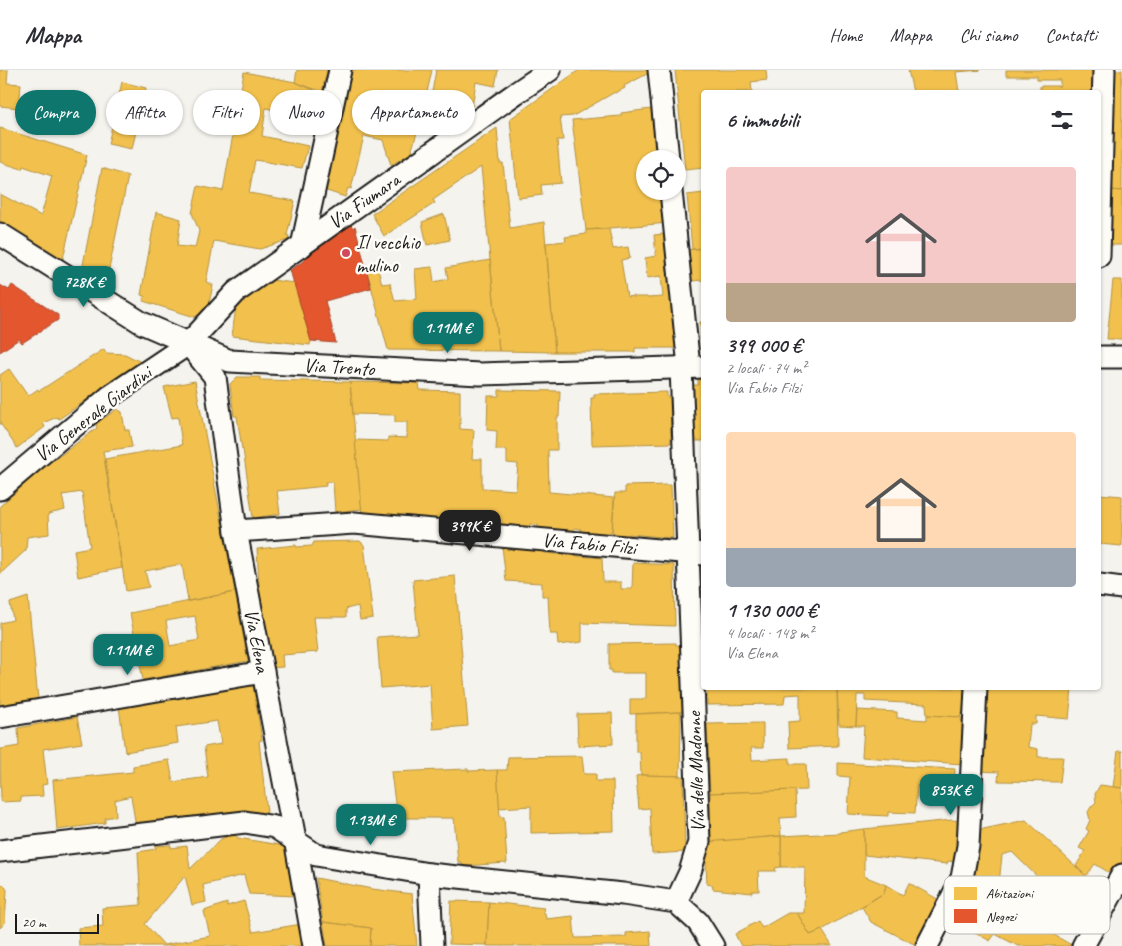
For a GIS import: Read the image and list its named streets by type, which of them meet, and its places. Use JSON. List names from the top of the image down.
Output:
{
  "streets": {
    "street": [
      "Via Fiumara",
      "Via Trento",
      "Via Generale Giardini",
      "Via Fabio Filzi",
      "Via Elena",
      "Via delle Madonne"
    ]
  },
  "crossings": [
    ["Via Fiumara", "Via Trento"],
    ["Via Fiumara", "Via Generale Giardini"],
    ["Via Fiumara", "Via Elena"],
    ["Via Trento", "Via Generale Giardini"],
    ["Via Trento", "Via Elena"],
    ["Via Trento", "Via delle Madonne"],
    ["Via Generale Giardini", "Via Elena"],
    ["Via Fabio Filzi", "Via Elena"],
    ["Via Fabio Filzi", "Via delle Madonne"]
  ],
  "places": ["Il vecchio mulino"],
  "legend": ["Abitazioni", "Negozi"],
  "scale_bar": "20 m",
  "page": {
    "header": "Mappa",
    "nav": [
      "Home",
      "Mappa",
      "Chi siamo",
      "Contatti"
    ],
    "chip": [
      "Compra",
      "Affitta",
      "Filtri",
      "Nuovo",
      "Appartamento"
    ],
    "heading": "6 immobili",
    "list": [
      {
        "name": "399 000 €",
        "note": "2 locali · 74 m² · Via Fabio Filzi"
      },
      {
        "name": "1 130 000 €",
        "note": "4 locali · 148 m² · Via Elena"
      }
    ],
    "price": [
      "728K €",
      "1.11M €",
      "399K €",
      "1.11M €",
      "853K €",
      "1.13M €"
    ],
    "scale": "20 m"
  }
}
